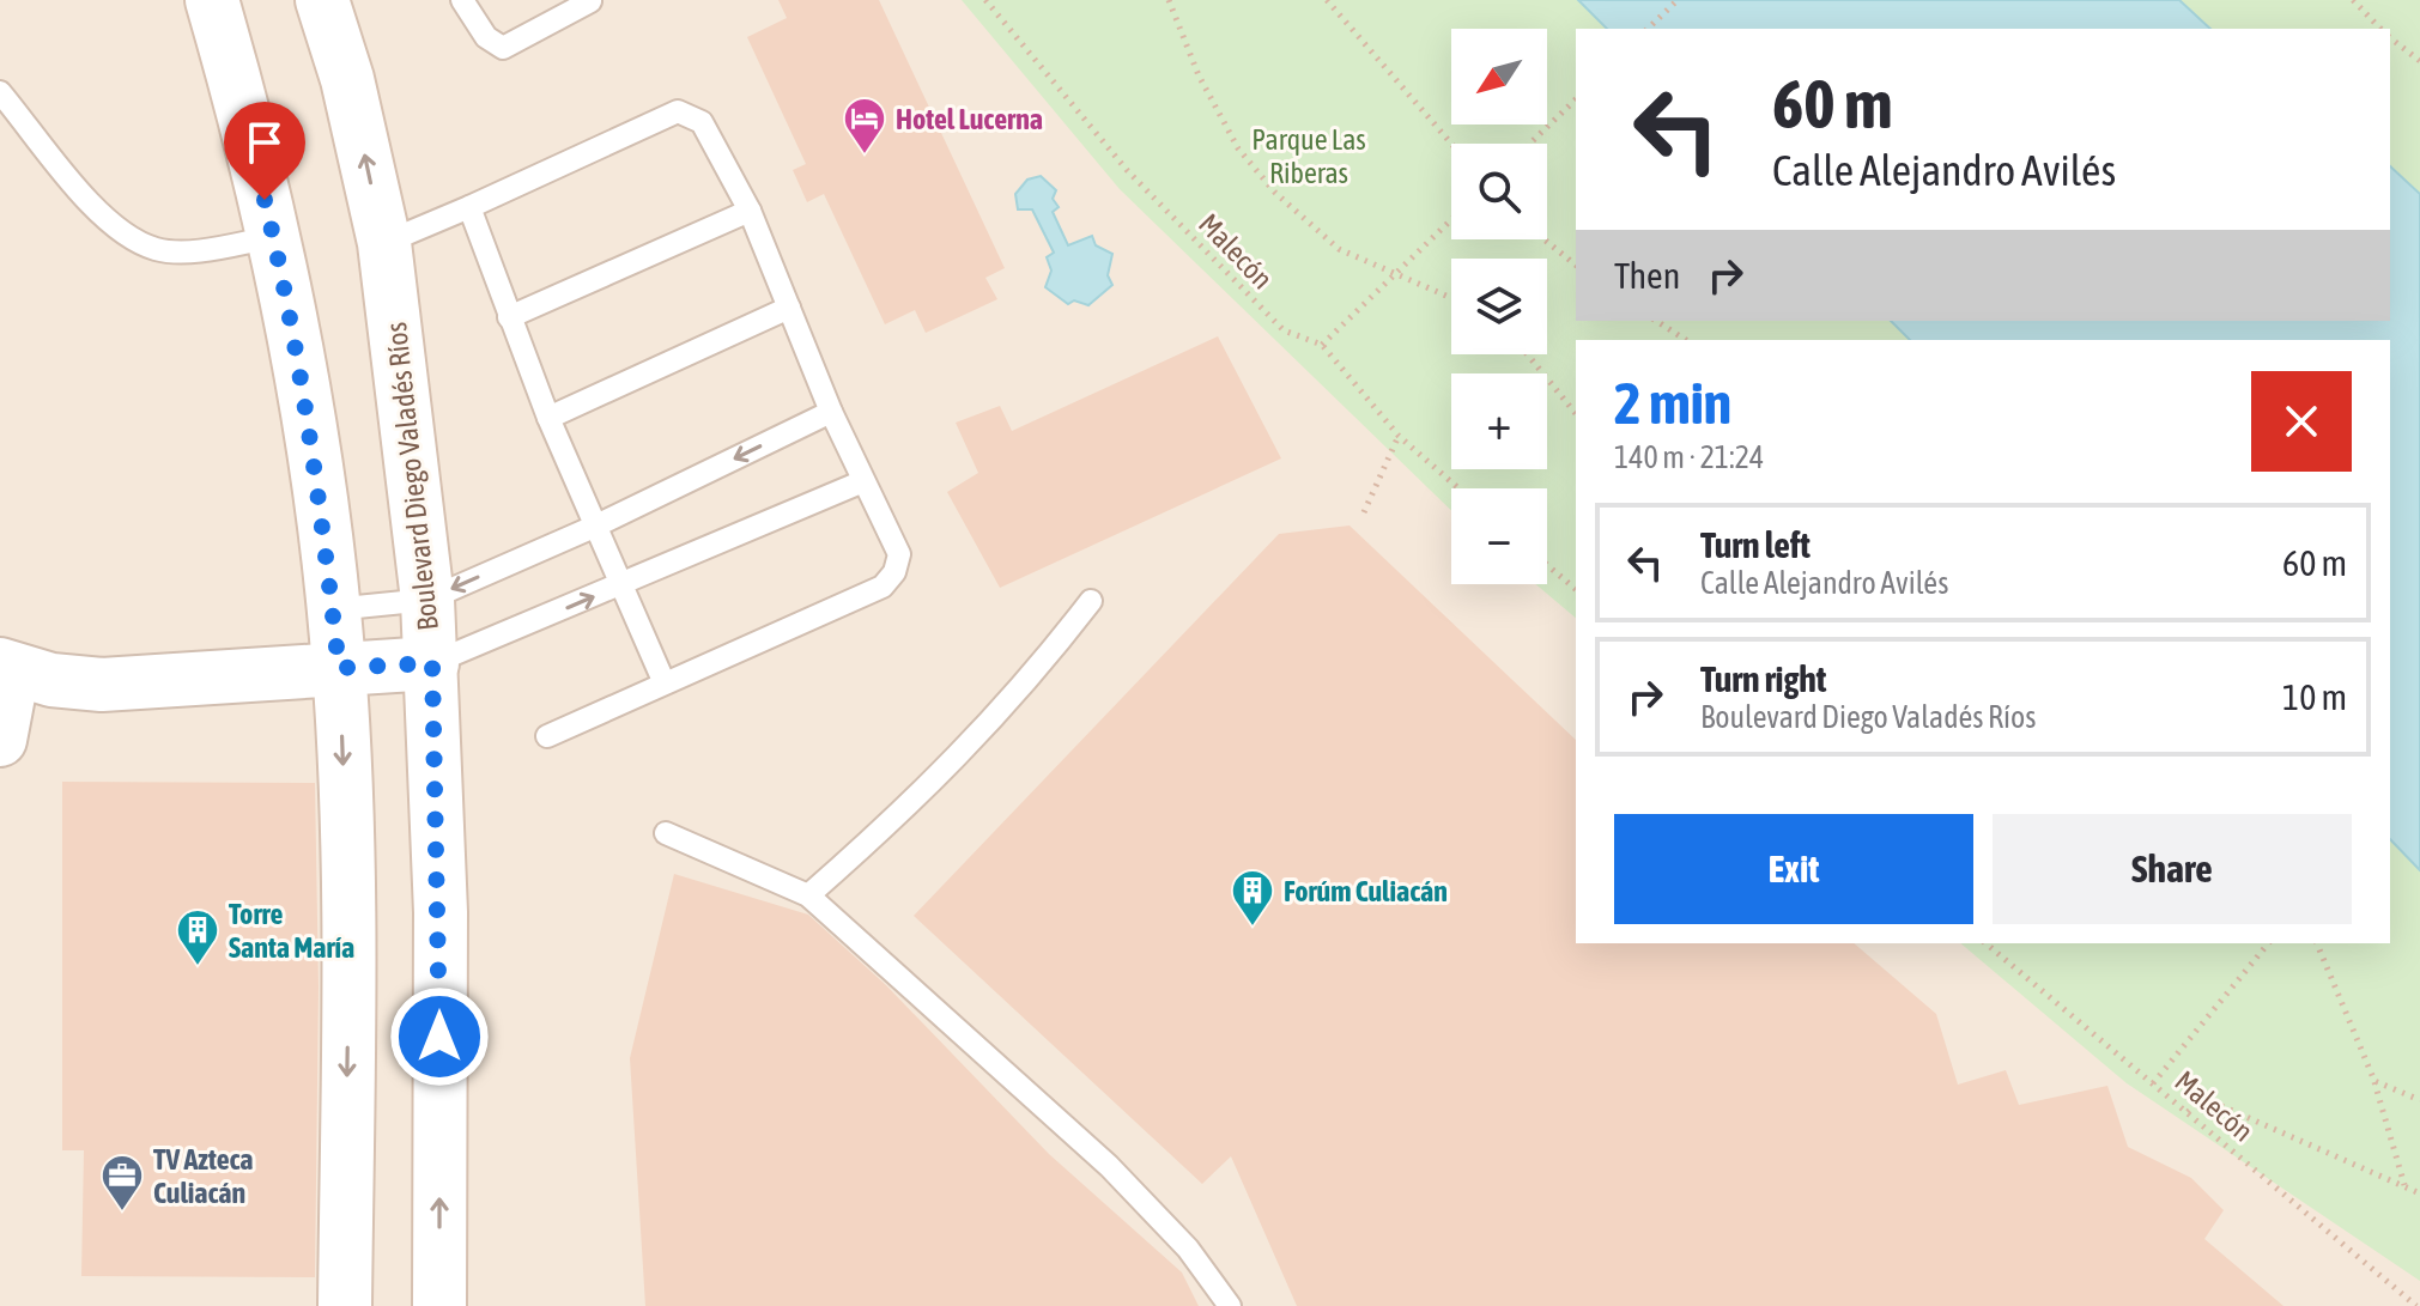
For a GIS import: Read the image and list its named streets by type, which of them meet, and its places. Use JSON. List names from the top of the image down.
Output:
{
  "streets": {
    "main road": ["Boulevard Diego Valadés Ríos"],
    "path": ["Malecón"]
  },
  "parks": ["Parque Las Riberas"],
  "places": {
    "hotel": ["Hotel Lucerna"],
    "building": ["Forúm Culiacán", "Torre Santa María"],
    "office": ["TV Azteca Culiacán"]
  },
  "north": "bottom left",
  "page": {
    "map_buttons": ["+", "−"],
    "turn": ["60 m", "Calle Alejandro Avilés"],
    "then": "Then",
    "heading": ["2 min", "140 m · 21:24"],
    "list": [
      {
        "name": "Turn left",
        "note": "Calle Alejandro Avilés",
        "value": "60 m"
      },
      {
        "name": "Turn right",
        "note": "Boulevard Diego Valadés Ríos",
        "value": "10 m"
      }
    ],
    "buttons": ["Exit", "Share"]
  }
}
